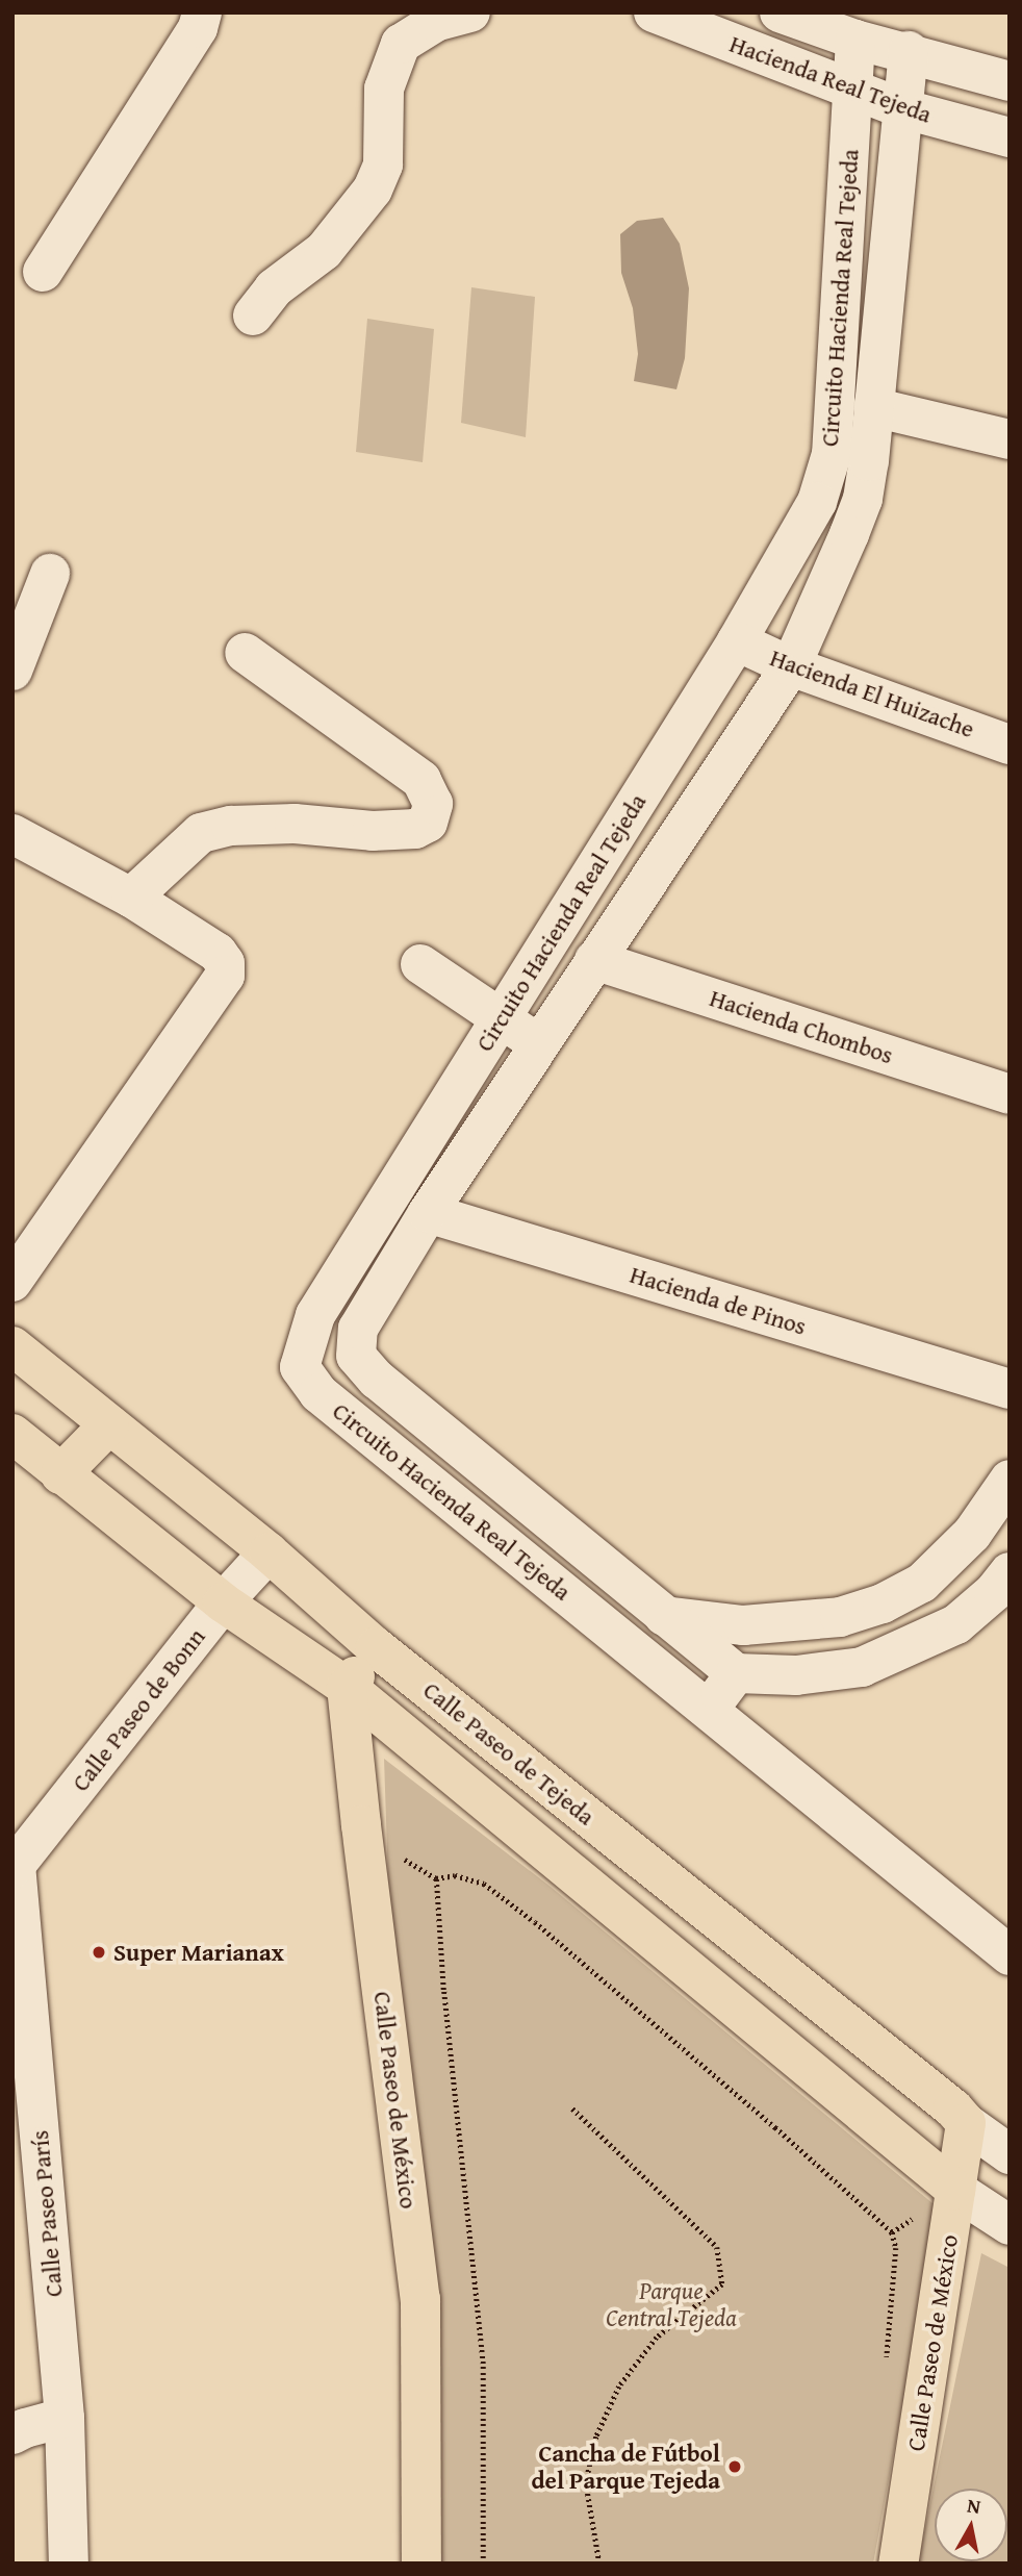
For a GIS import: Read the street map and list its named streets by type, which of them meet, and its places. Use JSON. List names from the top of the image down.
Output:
{
  "streets": {
    "main road": ["Calle Paseo de Tejeda", "Calle Paseo de México"],
    "street": [
      "Hacienda Real Tejeda",
      "Circuito Hacienda Real Tejeda",
      "Hacienda El Huizache",
      "Hacienda Chombos",
      "Hacienda de Pinos",
      "Calle Paseo de Bonn",
      "Calle Paseo París"
    ]
  },
  "crossings": [
    ["Hacienda Real Tejeda", "Circuito Hacienda Real Tejeda"],
    ["Circuito Hacienda Real Tejeda", "Hacienda El Huizache"],
    ["Circuito Hacienda Real Tejeda", "Hacienda Chombos"],
    ["Circuito Hacienda Real Tejeda", "Hacienda de Pinos"],
    ["Calle Paseo de Bonn", "Calle Paseo de Tejeda"],
    ["Calle Paseo de Bonn", "Calle Paseo París"],
    ["Calle Paseo de Tejeda", "Calle Paseo de México"]
  ],
  "parks": ["Parque Central Tejeda"],
  "places": ["Super Marianax", "Cancha de Fútbol del Parque Tejeda"],
  "north": "top"
}
